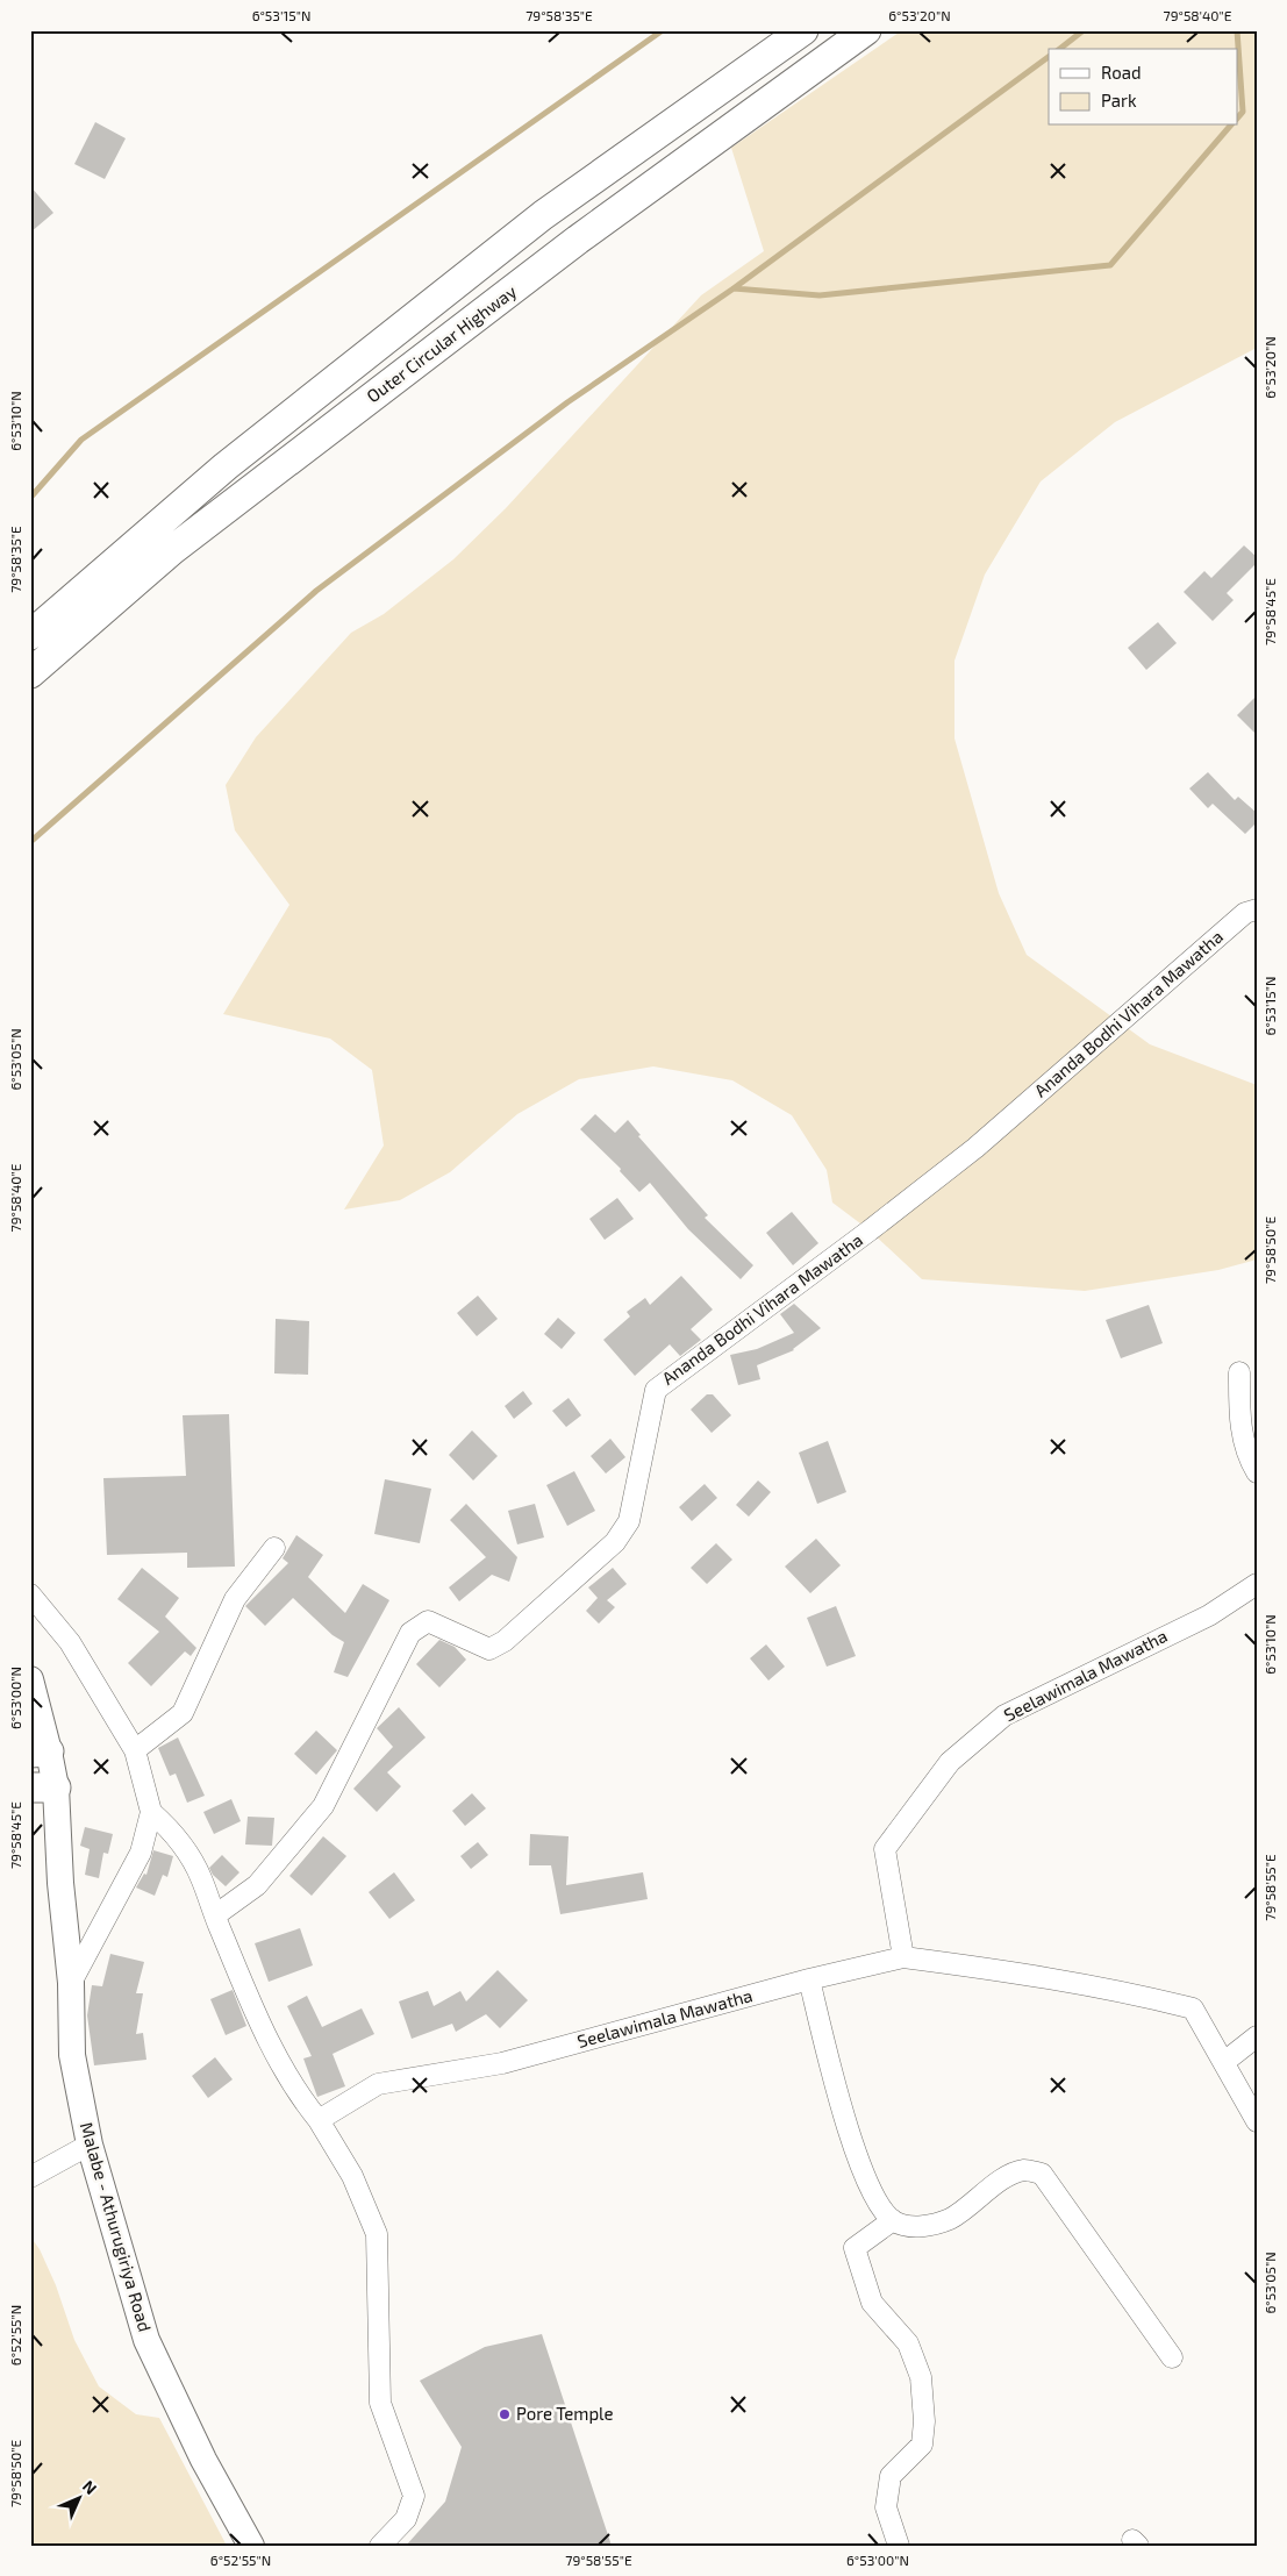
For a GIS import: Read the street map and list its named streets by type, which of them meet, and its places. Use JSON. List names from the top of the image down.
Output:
{
  "streets": {
    "highway": ["Outer Circular Highway"],
    "main road": ["Malabe - Athurugiriya Road"],
    "street": ["Ananda Bodhi Vihara Mawatha", "Seelawimala Mawatha"]
  },
  "places": ["Pore Temple"],
  "legend": ["Road", "Park"],
  "north": "top right",
  "coordinates": [
    "6°53'15\"N",
    "79°58'35\"E",
    "6°53'20\"N",
    "79°58'40\"E",
    "6°53'10\"N",
    "79°58'45\"E",
    "6°53'05\"N",
    "79°58'50\"E",
    "6°53'00\"N",
    "79°58'55\"E",
    "6°52'55\"N"
  ]
}
